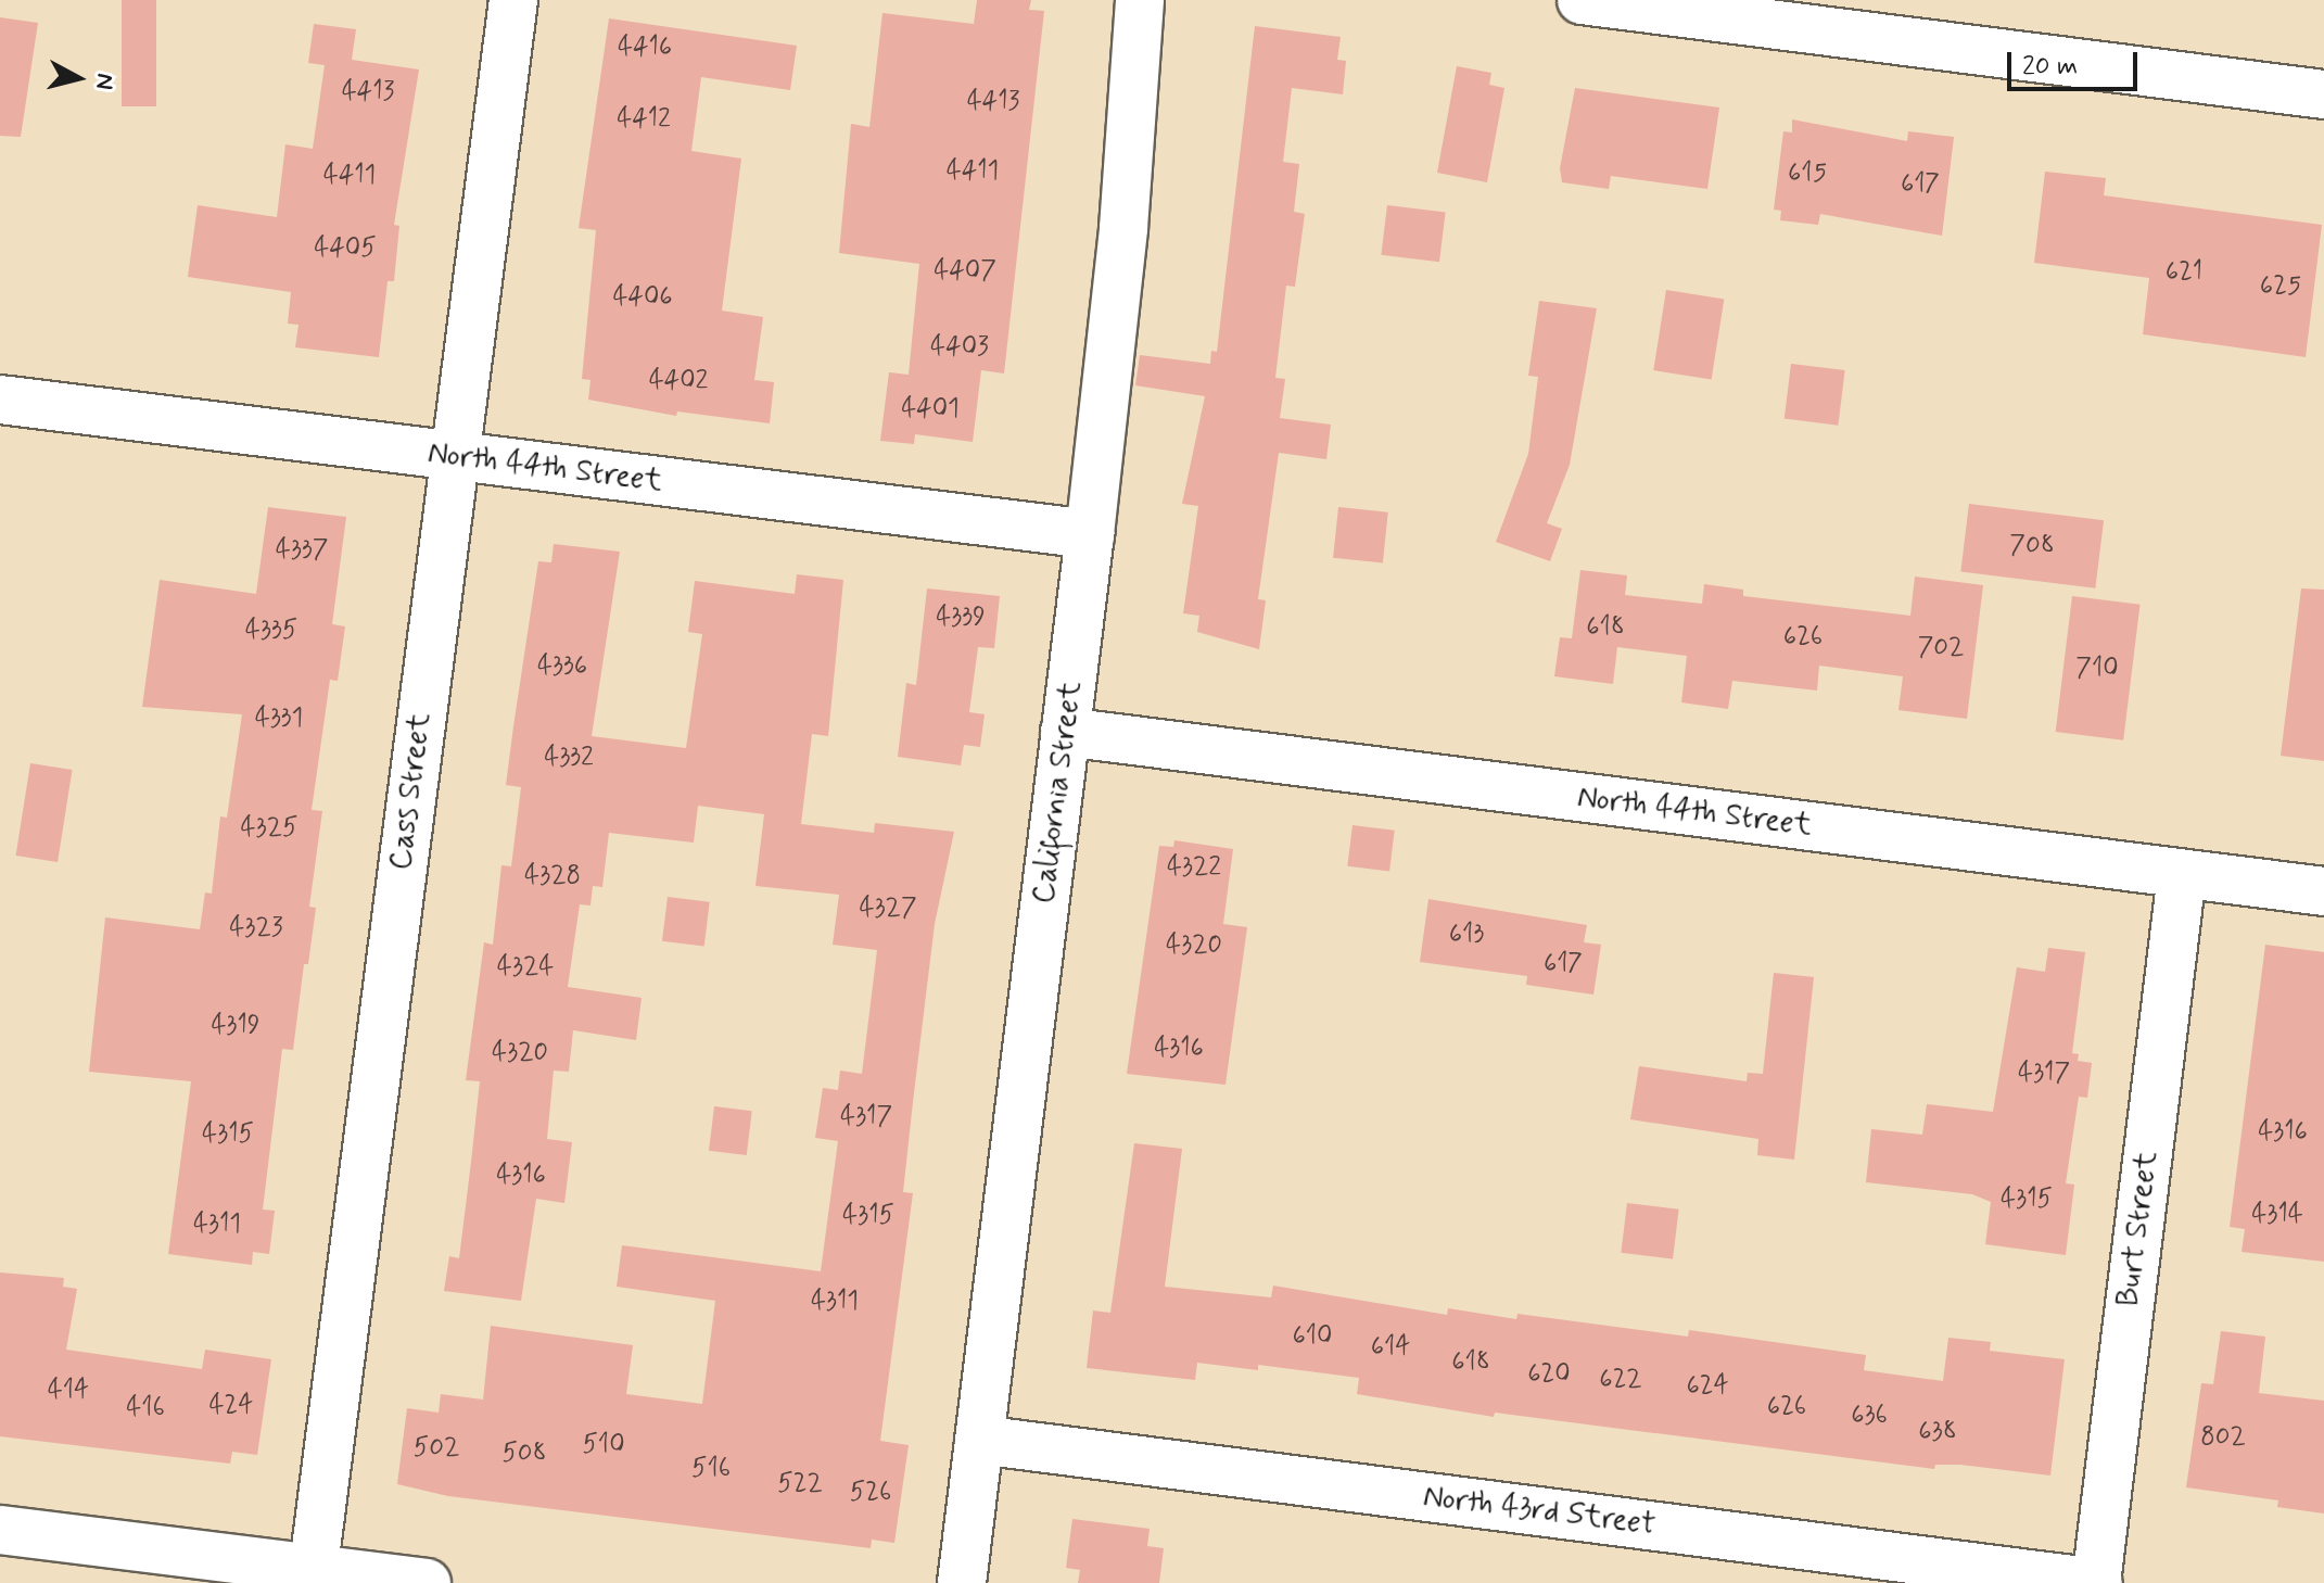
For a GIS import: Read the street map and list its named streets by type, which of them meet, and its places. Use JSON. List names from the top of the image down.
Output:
{
  "streets": {
    "street": [
      "North 44th Street",
      "Cass Street",
      "California Street",
      "Burt Street",
      "North 43rd Street"
    ]
  },
  "crossings": [
    ["North 44th Street", "Cass Street"],
    ["North 44th Street", "California Street"],
    ["North 44th Street", "Burt Street"],
    ["California Street", "North 43rd Street"],
    ["Burt Street", "North 43rd Street"]
  ],
  "house_numbers": [
    "4416",
    "4413",
    "4413",
    "4412",
    "4411",
    "615",
    "4411",
    "617",
    "4405",
    "4407",
    "621",
    "625",
    "4406",
    "4403",
    "4402",
    "4401",
    "708",
    "4337",
    "4339",
    "618",
    "4335",
    "626",
    "702",
    "4336",
    "710",
    "4331",
    "4332",
    "4325",
    "4322",
    "4328",
    "4327",
    "4323",
    "613",
    "4320",
    "617",
    "4324",
    "4319",
    "4316",
    "4320",
    "4317",
    "4317",
    "4316",
    "4315",
    "4316",
    "4315",
    "4314",
    "4315",
    "4311",
    "4311",
    "610",
    "614",
    "618",
    "620",
    "622",
    "624",
    "414",
    "424",
    "626",
    "416",
    "636",
    "638",
    "802",
    "510",
    "502",
    "508",
    "516",
    "522",
    "526"
  ],
  "scale_bar": "20 m",
  "north": "right"
}
